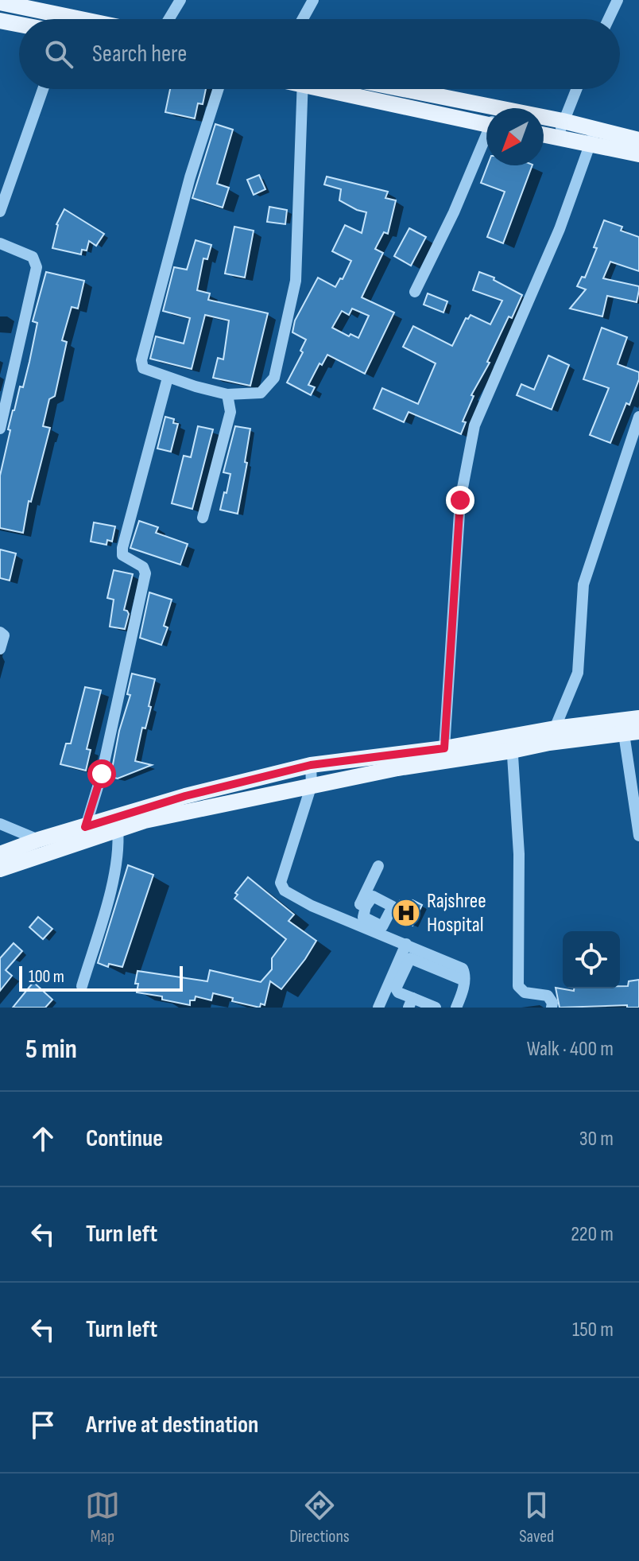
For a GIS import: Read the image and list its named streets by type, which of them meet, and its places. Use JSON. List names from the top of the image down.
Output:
{
  "places": {
    "hospital": ["Rajshree Hospital"]
  },
  "scale_bar": "100 m",
  "north": "bottom left",
  "page": {
    "search": "Search here",
    "scale": "100 m",
    "heading": ["5 min", "Walk · 400 m"],
    "list": [
      ["Continue", "30 m"],
      ["Turn left", "220 m"],
      ["Turn left", "150 m"],
      "Arrive at destination"
    ],
    "nav": ["Map", "Directions", "Saved"]
  }
}
